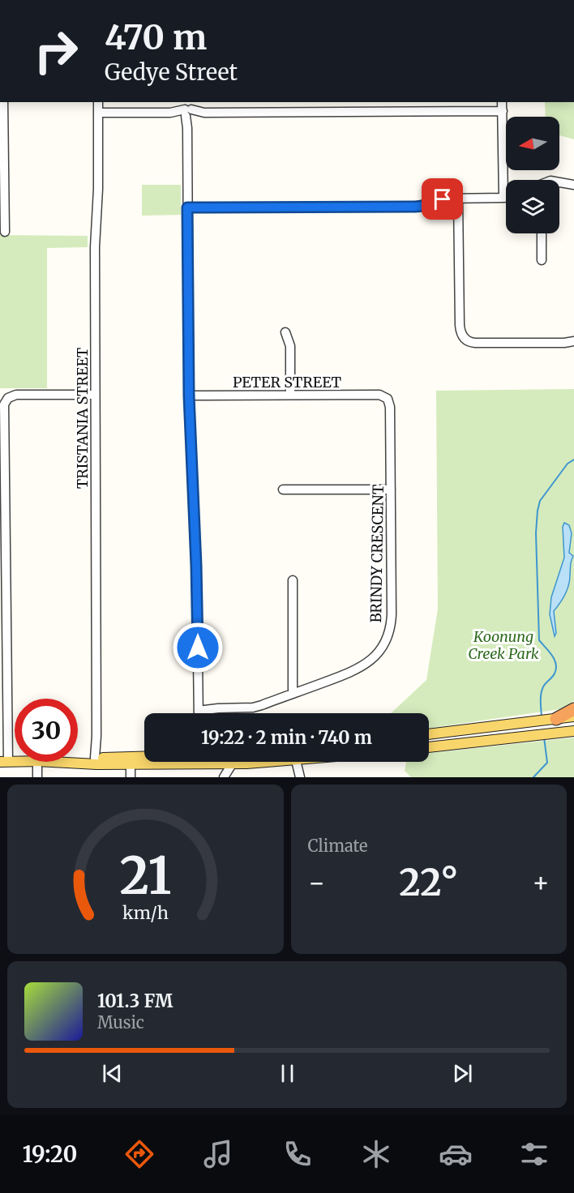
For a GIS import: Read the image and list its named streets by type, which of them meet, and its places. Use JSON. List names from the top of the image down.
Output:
{
  "streets": {
    "street": ["PETER STREET", "TRISTANIA STREET", "BRINDY CRESCENT"]
  },
  "crossings": [
    ["PETER STREET", "BRINDY CRESCENT"]
  ],
  "parks": ["Koonung Creek Park"],
  "north": "left",
  "page": {
    "turn": ["470 m", "Gedye Street"],
    "limit": "30",
    "trip": "19:22 · 2 min · 740 m",
    "tile": "Climate",
    "heat": ["−", "22°", "+"],
    "song": ["101.3 FM", "Music"],
    "tabs": "19:20",
    "gauge": ["21", "km/h"]
  }
}
